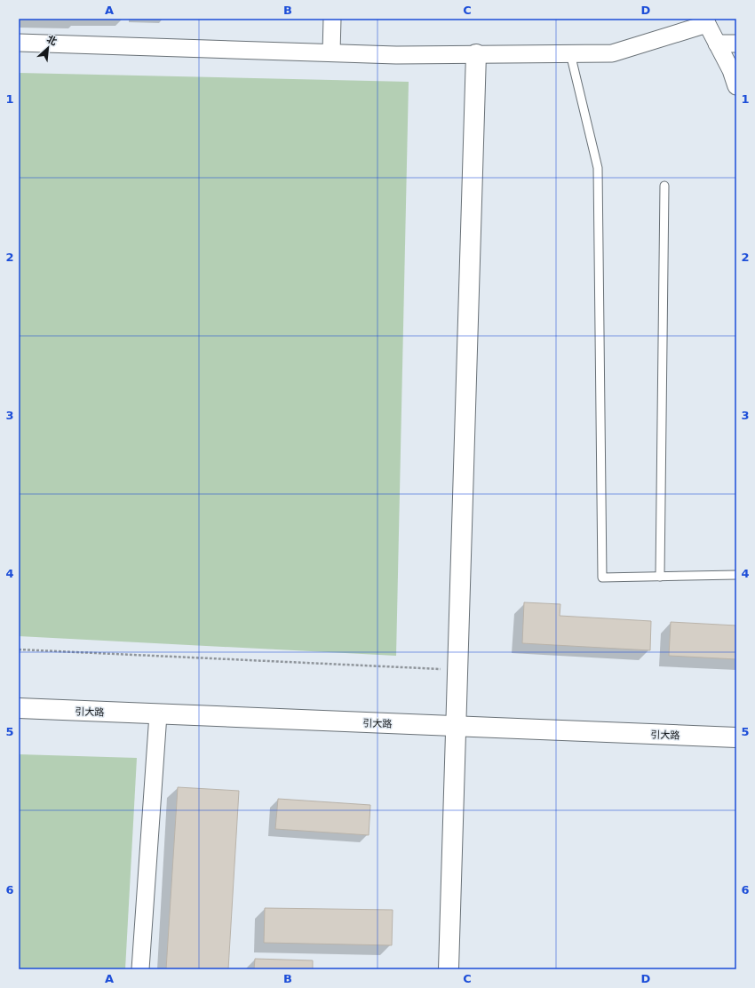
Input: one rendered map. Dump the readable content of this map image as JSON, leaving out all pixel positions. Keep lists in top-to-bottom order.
{
  "streets": {
    "street": ["引大路"]
  },
  "north": "top right",
  "grid": {
    "columns": [
      "A",
      "B",
      "C",
      "D"
    ],
    "rows": [
      "1",
      "2",
      "3",
      "4",
      "5",
      "6"
    ]
  }
}
